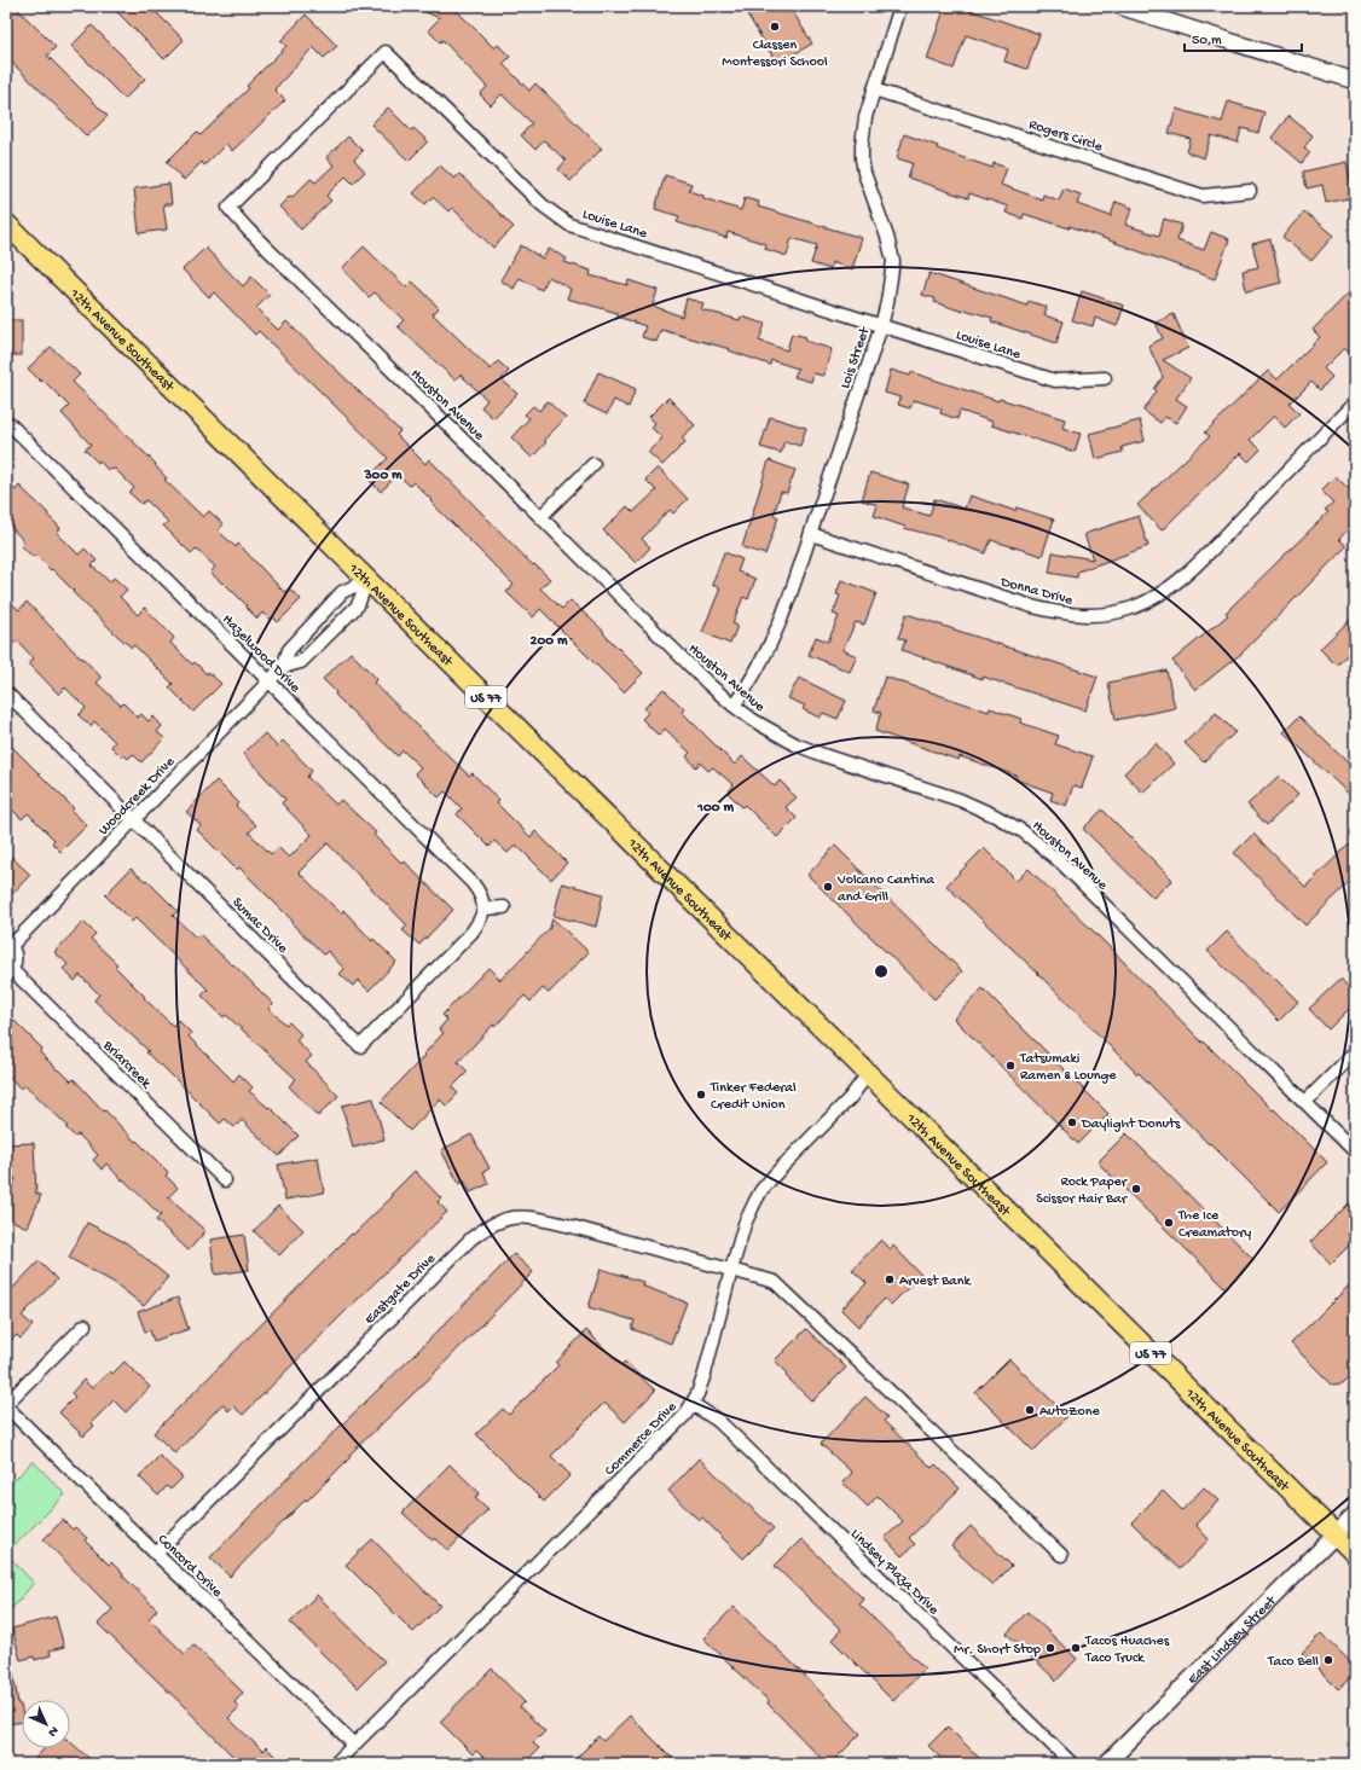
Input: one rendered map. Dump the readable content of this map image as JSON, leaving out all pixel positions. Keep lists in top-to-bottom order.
{
  "streets": {
    "main road": ["12th Avenue Southeast", "US 77", "East Lindsey Street"],
    "street": [
      "Rogers Circle",
      "Louise Lane",
      "Lois Street",
      "Houston Avenue",
      "Donna Drive",
      "Hazelwood Drive",
      "Woodcreek Drive",
      "Sumac Drive",
      "Briarcreek",
      "Eastgate Drive",
      "Commerce Drive",
      "Concord Drive",
      "Lindsey Plaza Drive"
    ]
  },
  "crossings": [
    ["Rogers Circle", "Lois Street"],
    ["Louise Lane", "Lois Street"],
    ["Louise Lane", "Houston Avenue"],
    ["12th Avenue Southeast", "Woodcreek Drive"],
    ["12th Avenue Southeast", "Commerce Drive"],
    ["12th Avenue Southeast", "East Lindsey Street"],
    ["Lois Street", "Houston Avenue"],
    ["Lois Street", "Donna Drive"],
    ["Hazelwood Drive", "Woodcreek Drive"],
    ["Hazelwood Drive", "Sumac Drive"],
    ["Woodcreek Drive", "Sumac Drive"],
    ["Eastgate Drive", "Commerce Drive"],
    ["Eastgate Drive", "Concord Drive"],
    ["Commerce Drive", "Concord Drive"],
    ["Commerce Drive", "Lindsey Plaza Drive"]
  ],
  "places": [
    "Classen Montessori School",
    "Volcano Cantina and Grill",
    "Tatsumaki Ramen & Lounge",
    "Tinker Federal Credit Union",
    "Daylight Donuts",
    "Rock Paper Scissor Hair Bar",
    "The Ice Creamatory",
    "Arvest Bank",
    "AutoZone",
    "Mr. Short Stop",
    "Tacos Huaches Taco Truck",
    "Taco Bell"
  ],
  "scale_bar": "50 m",
  "north": "bottom right",
  "rings": ["300 m", "200 m", "100 m"]
}
